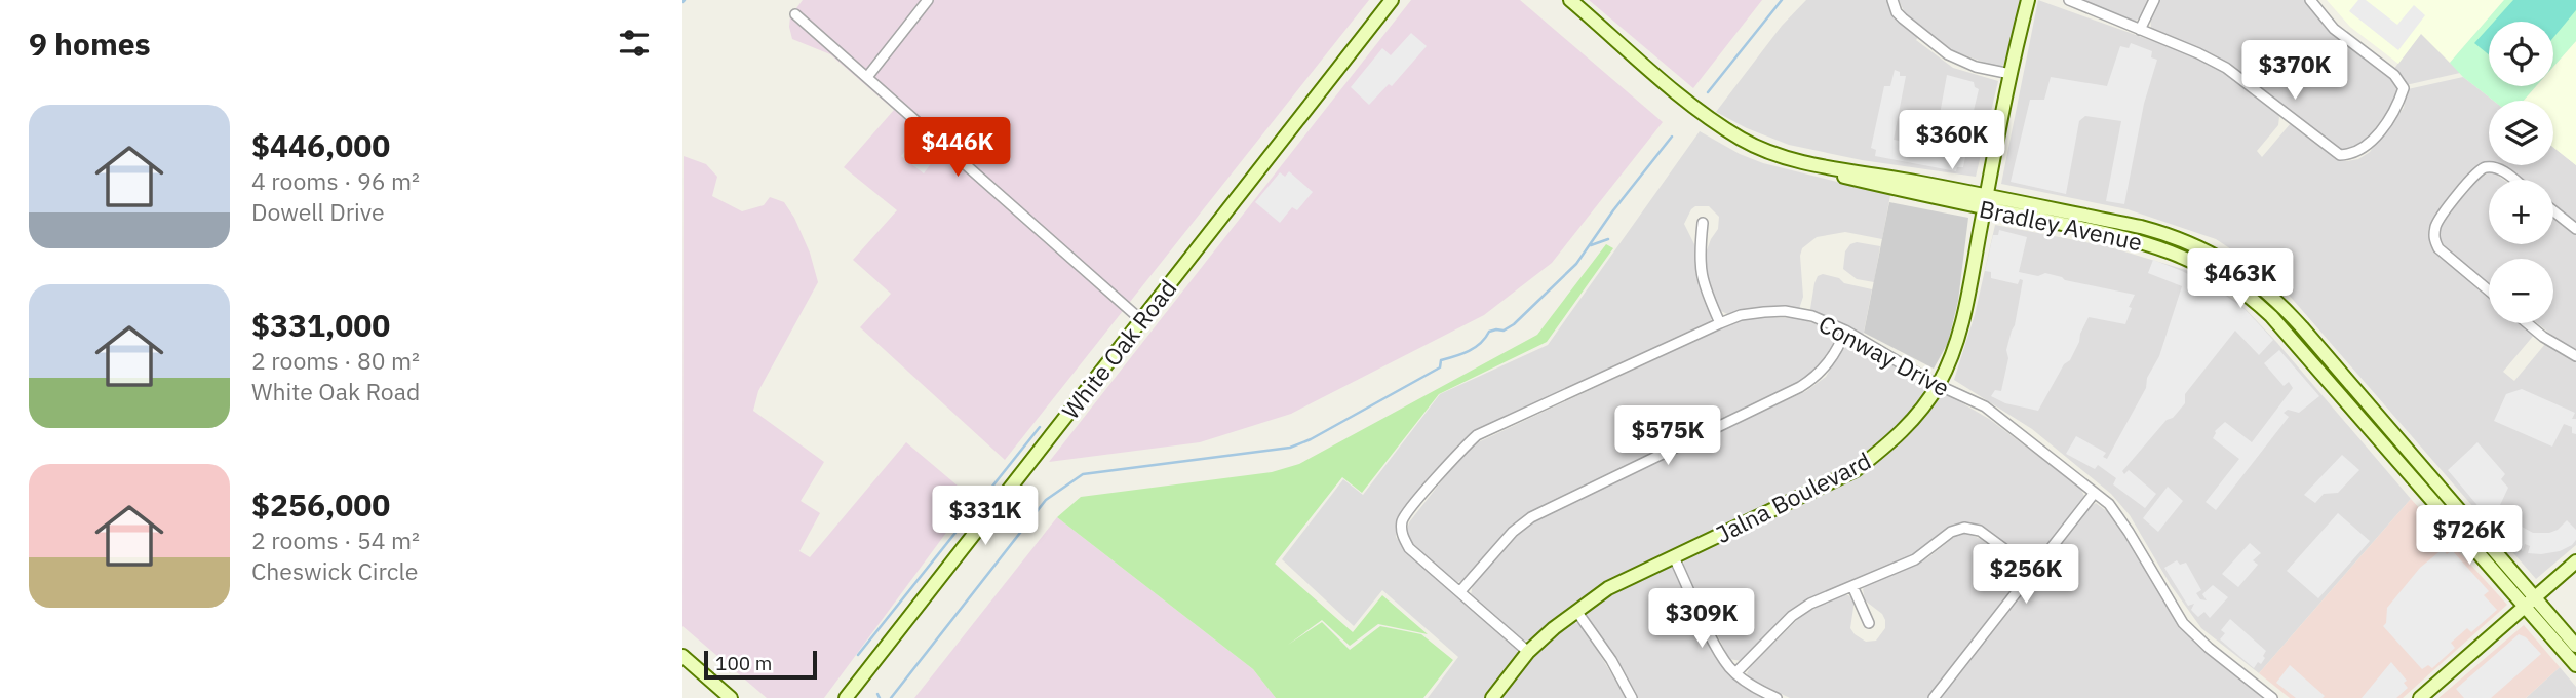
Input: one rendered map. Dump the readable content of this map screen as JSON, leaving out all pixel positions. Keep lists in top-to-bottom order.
{
  "streets": {
    "street": [
      "Bradley Avenue",
      "White Oak Road",
      "Conway Drive",
      "Jalna Boulevard"
    ]
  },
  "crossings": [
    ["Bradley Avenue", "Jalna Boulevard"],
    ["Conway Drive", "Jalna Boulevard"]
  ],
  "scale_bar": "100 m",
  "page": {
    "heading": "9 homes",
    "map_buttons": ["+", "−"],
    "price": [
      "$370K",
      "$360K",
      "$446K",
      "$463K",
      "$575K",
      "$331K",
      "$726K",
      "$256K",
      "$309K"
    ],
    "list": [
      {
        "name": "$446,000",
        "note": "4 rooms · 96 m² · Dowell Drive"
      },
      {
        "name": "$331,000",
        "note": "2 rooms · 80 m² · White Oak Road"
      },
      {
        "name": "$256,000",
        "note": "2 rooms · 54 m² · Cheswick Circle"
      }
    ],
    "scale": "100 m"
  }
}
